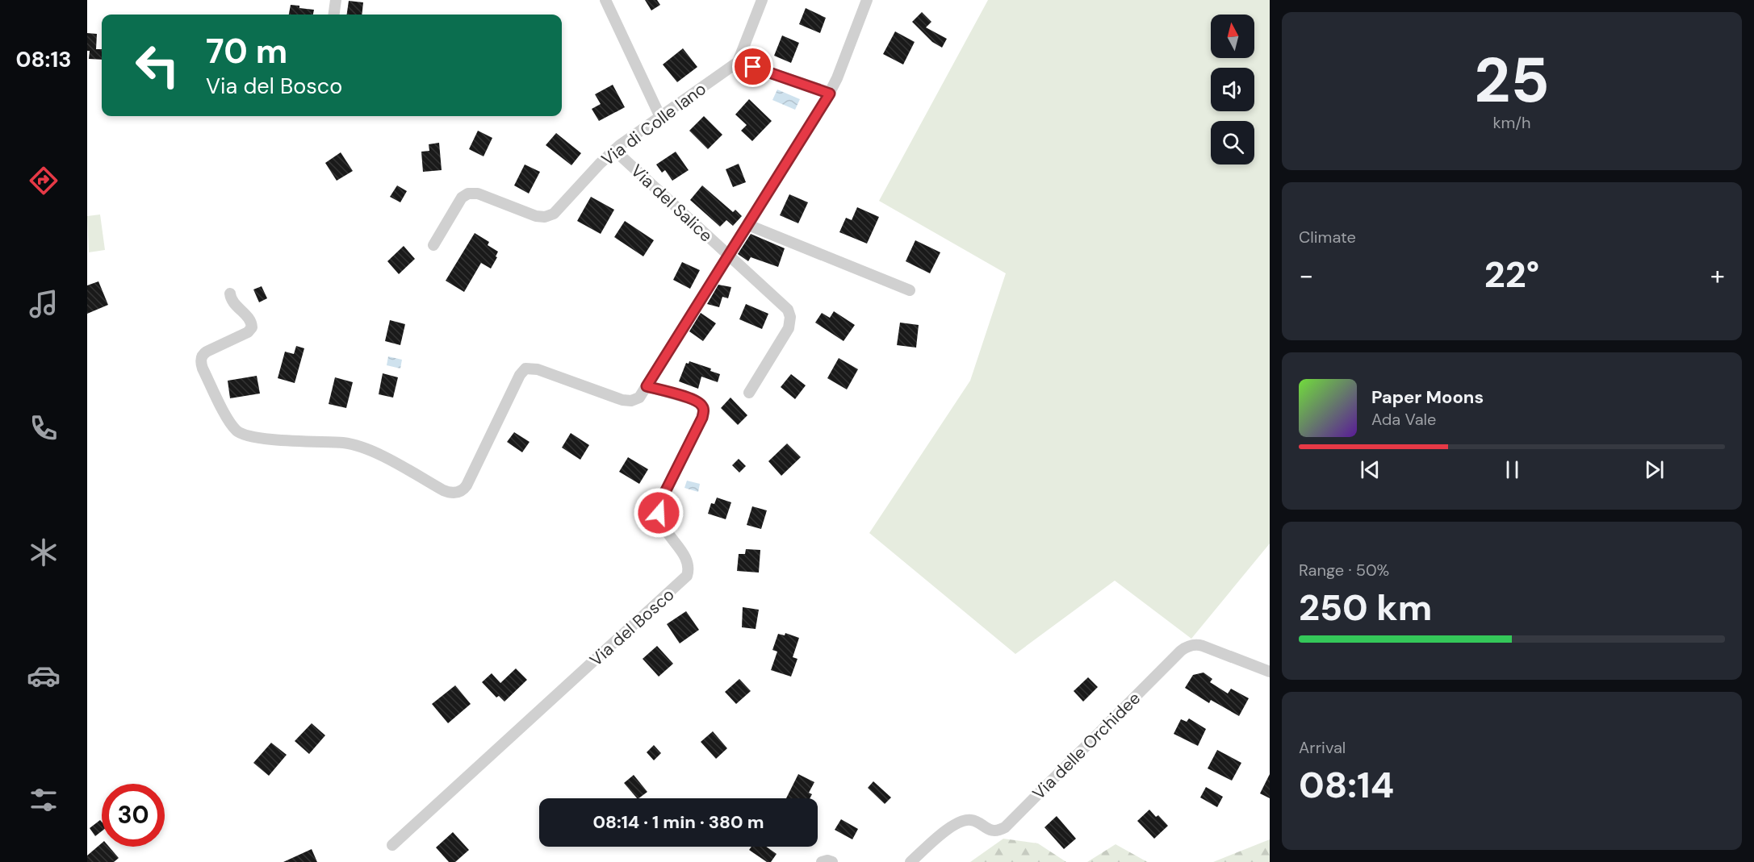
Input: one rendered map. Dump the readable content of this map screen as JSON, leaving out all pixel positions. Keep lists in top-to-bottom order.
{
  "streets": {
    "street": [
      "Via di Colle Iano",
      "Via del Salice",
      "Via del Bosco",
      "Via delle Orchidee"
    ]
  },
  "crossings": [
    ["Via di Colle Iano", "Via del Salice"]
  ],
  "north": "top",
  "page": {
    "tabs": "08:13",
    "tile": [
      ["25", "km/h"],
      "Climate",
      ["Range · 50%", "250 km"],
      ["Arrival", "08:14"]
    ],
    "turn": ["70 m", "Via del Bosco"],
    "heat": ["−", "22°", "+"],
    "song": ["Paper Moons", "Ada Vale"],
    "limit": "30",
    "trip": "08:14 · 1 min · 380 m"
  }
}
